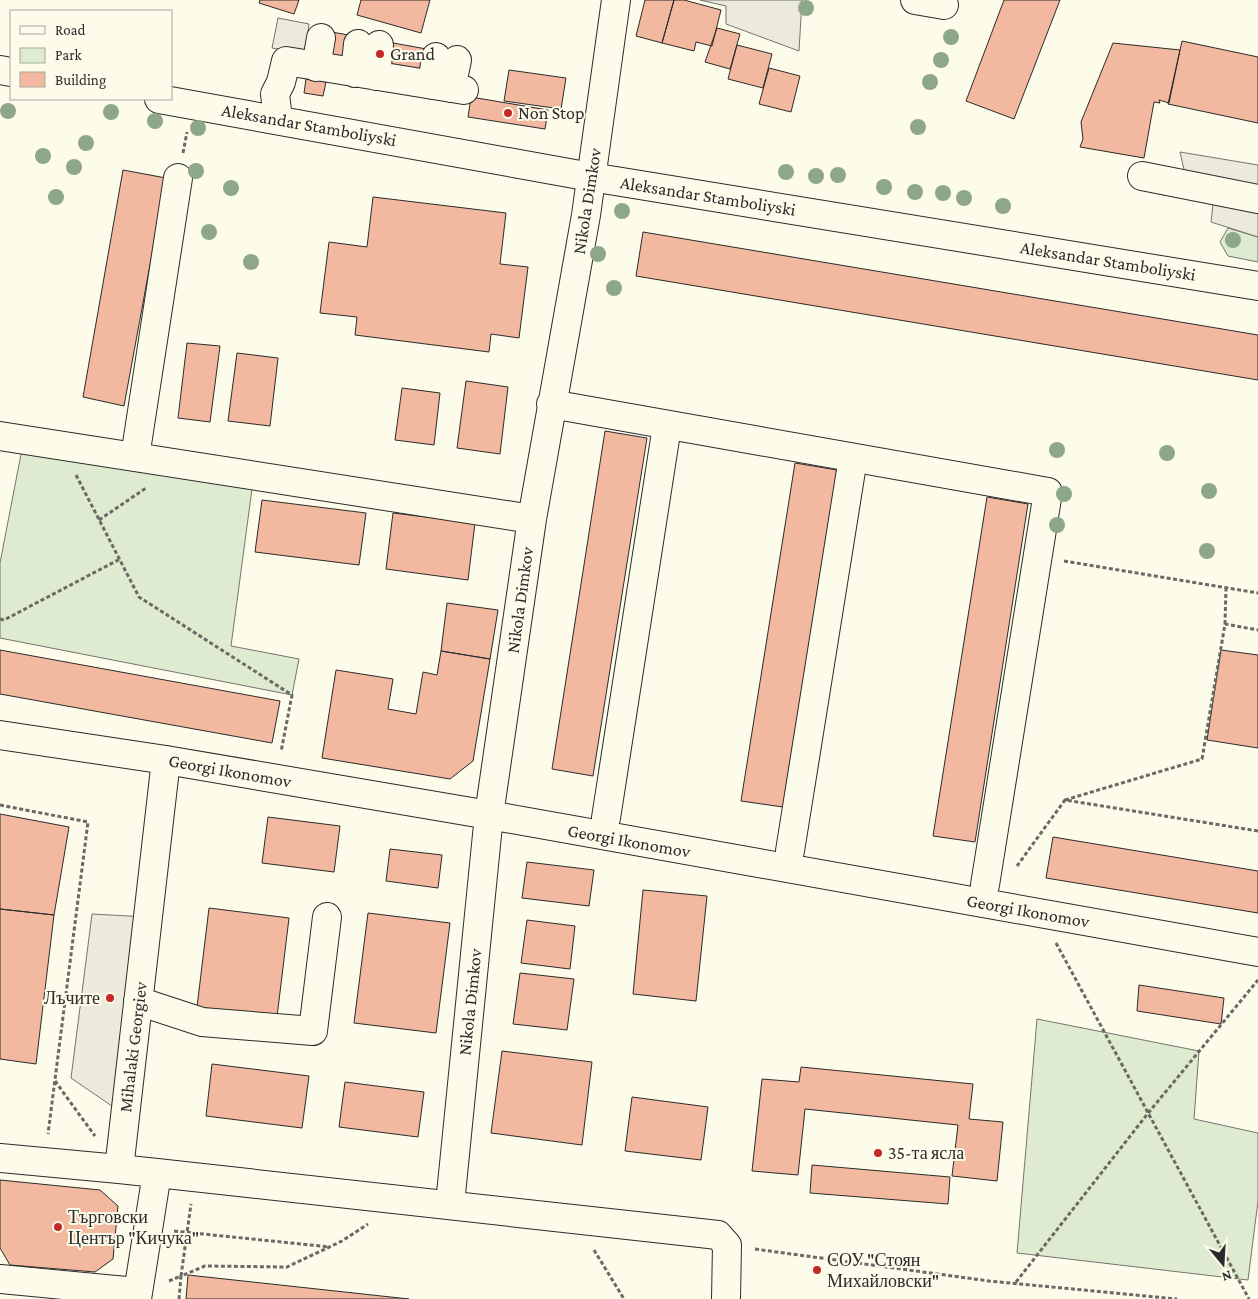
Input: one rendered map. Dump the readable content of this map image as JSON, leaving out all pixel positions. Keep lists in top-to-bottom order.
{
  "streets": {
    "street": [
      "Aleksandar Stamboliyski",
      "Nikola Dimkov",
      "Georgi Ikonomov",
      "Mihalaki Georgiev"
    ]
  },
  "crossings": [
    ["Aleksandar Stamboliyski", "Nikola Dimkov"],
    ["Nikola Dimkov", "Georgi Ikonomov"],
    ["Georgi Ikonomov", "Mihalaki Georgiev"]
  ],
  "places": [
    "Grand",
    "Non Stop",
    "Лъчите",
    "35-та ясла",
    "Търговски Център \"Кичука\"",
    "СОУ \"Стоян Михайловски\""
  ],
  "legend": ["Road", "Park", "Building"],
  "north": "bottom"
}
